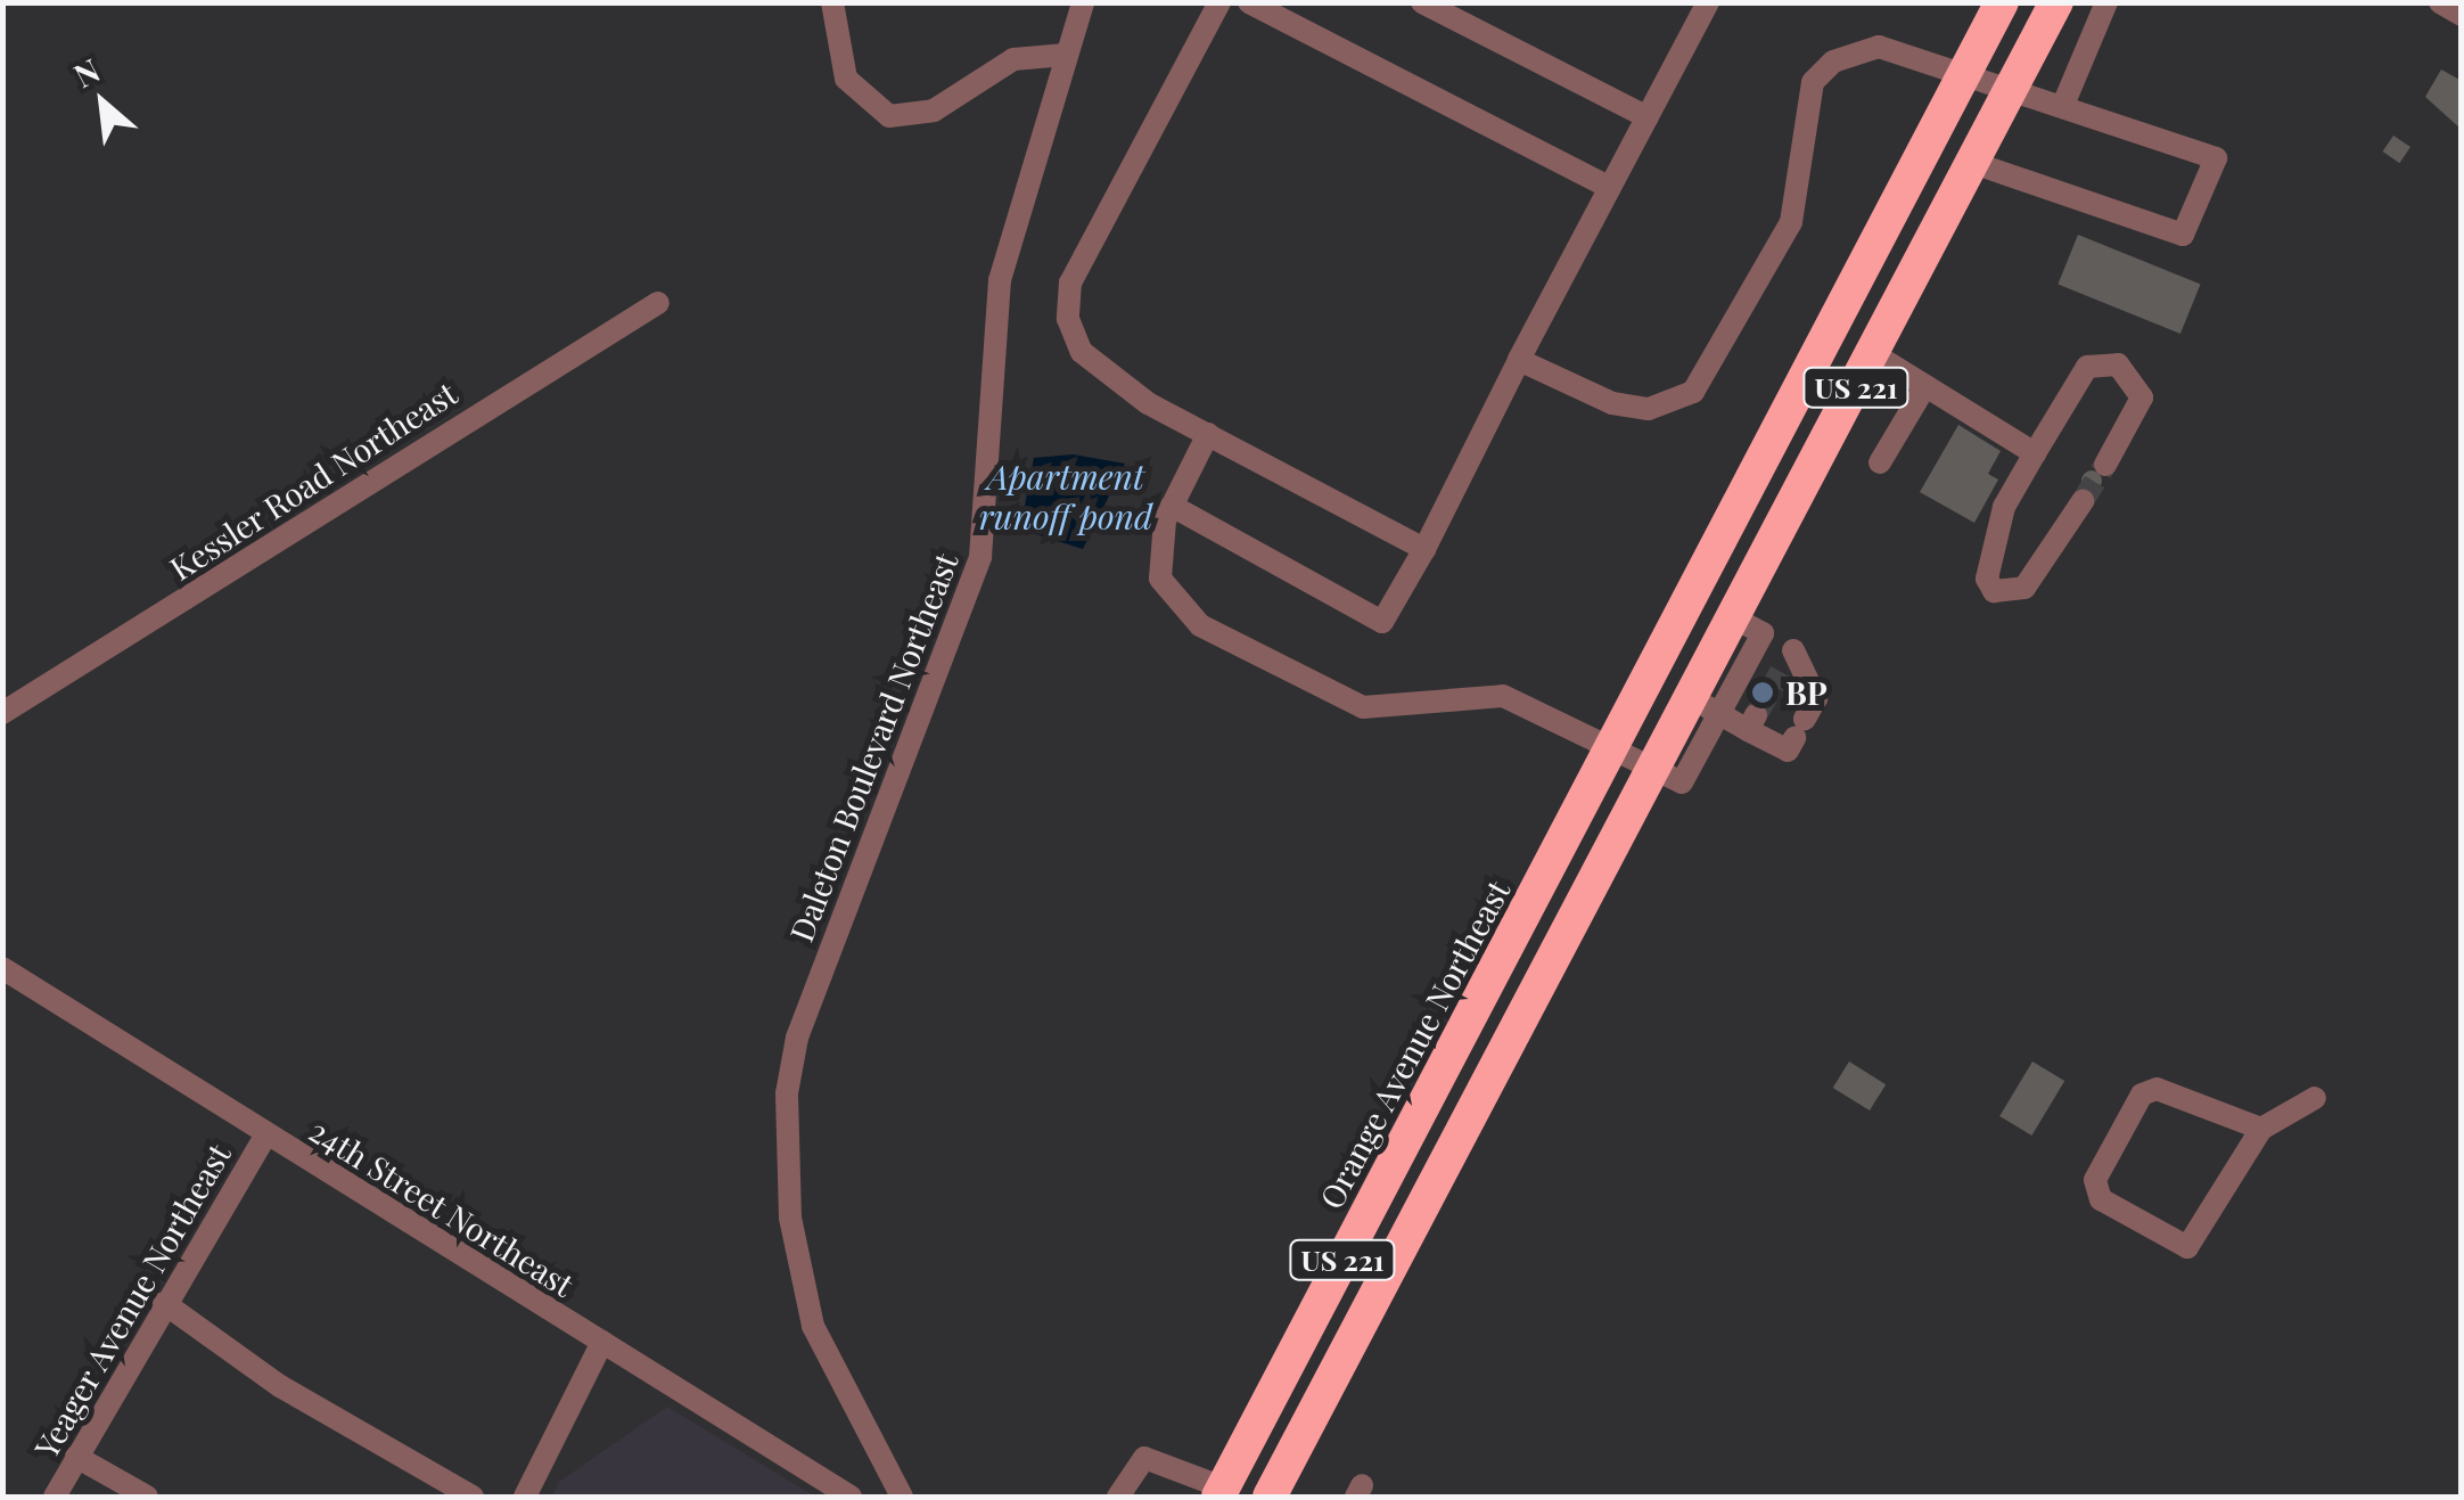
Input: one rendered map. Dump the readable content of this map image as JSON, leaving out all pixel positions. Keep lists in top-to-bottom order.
{
  "streets": {
    "highway": ["US 221", "Orange Avenue Northeast"],
    "street": [
      "Kessler Road Northeast",
      "Daleton Boulevard Northeast",
      "24th Street Northeast",
      "Yeager Avenue Northeast"
    ]
  },
  "crossings": [
    ["24th Street Northeast", "Yeager Avenue Northeast"]
  ],
  "water": ["Apartment runoff pond"],
  "places": ["BP"],
  "north": "top left"
}
